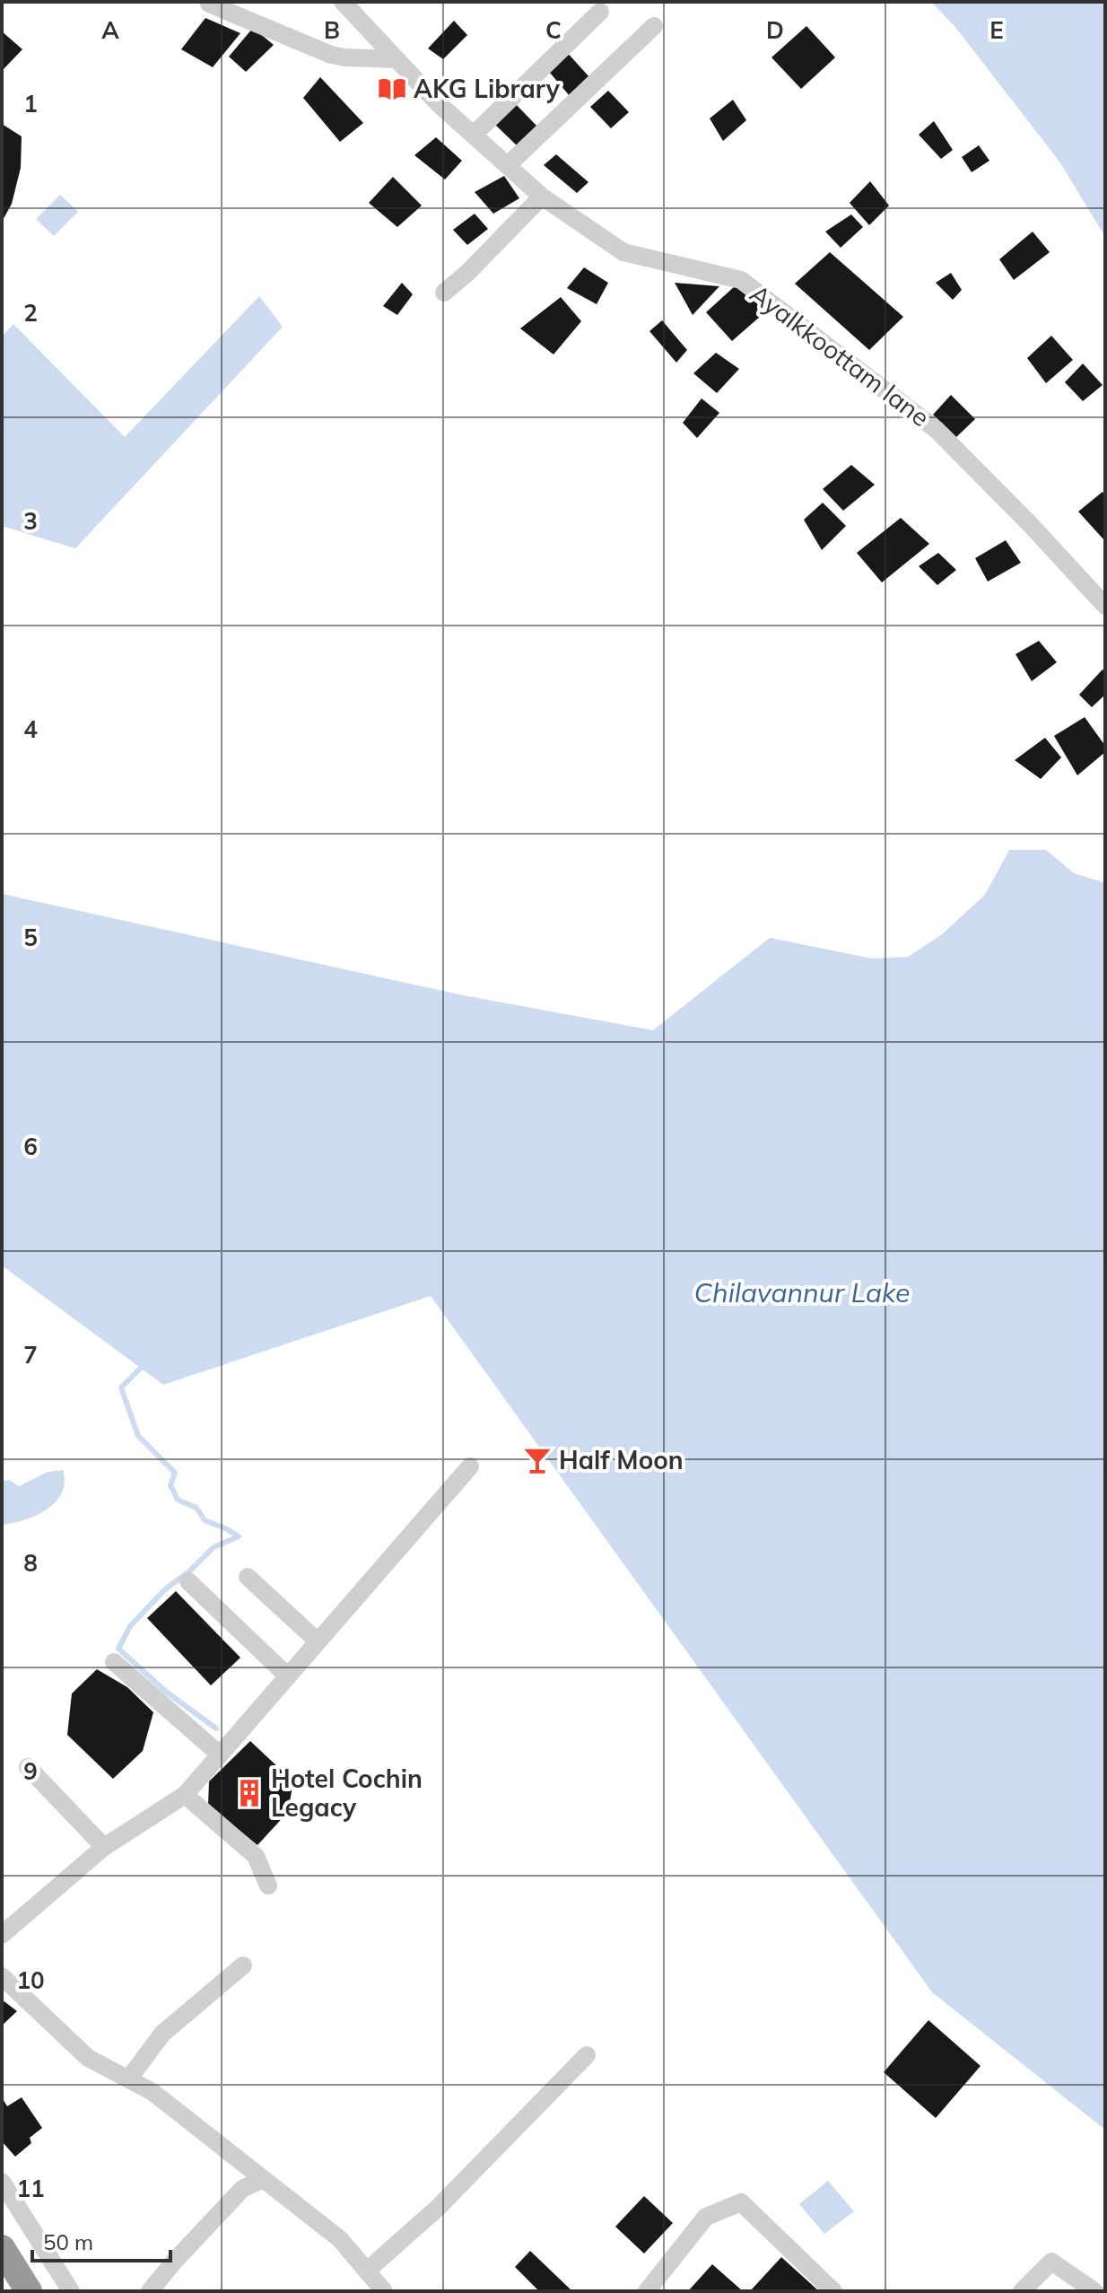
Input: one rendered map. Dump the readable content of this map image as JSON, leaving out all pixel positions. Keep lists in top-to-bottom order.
{
  "streets": {
    "street": ["Ayalkkoottam lane"]
  },
  "water": ["Chilavannur Lake"],
  "places": {
    "library": ["AKG Library"],
    "bar": ["Half Moon"],
    "building": ["Hotel Cochin Legacy"]
  },
  "scale_bar": "50 m",
  "grid": {
    "columns": [
      "A",
      "B",
      "C",
      "D",
      "E"
    ],
    "rows": [
      "1",
      "2",
      "3",
      "4",
      "5",
      "6",
      "7",
      "8",
      "9",
      "10",
      "11"
    ]
  }
}
